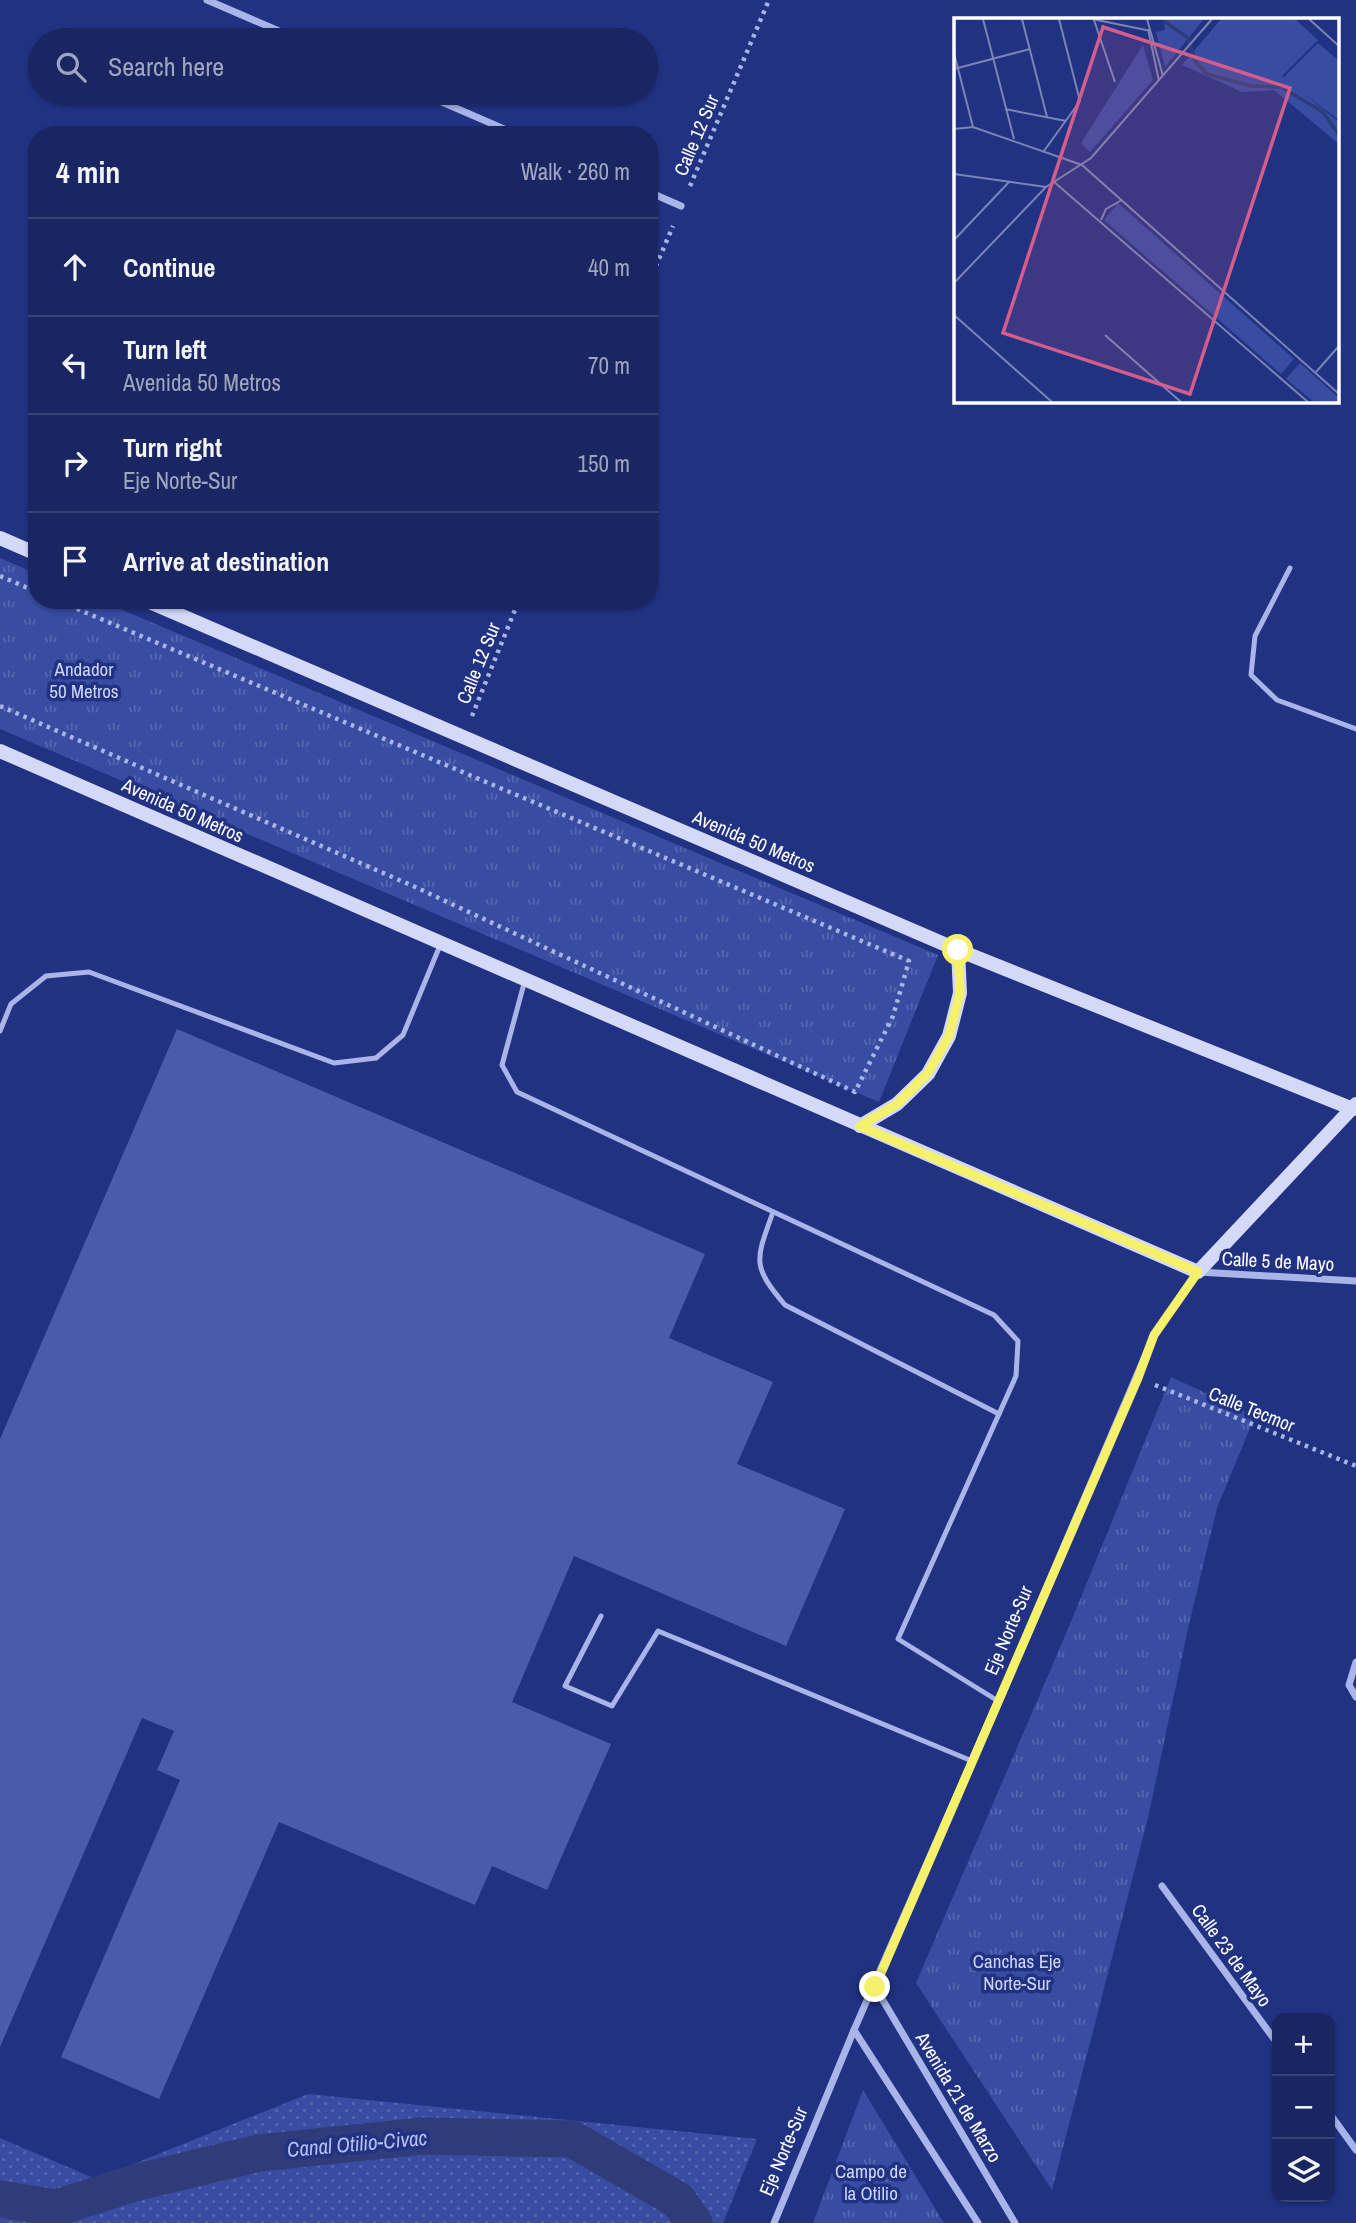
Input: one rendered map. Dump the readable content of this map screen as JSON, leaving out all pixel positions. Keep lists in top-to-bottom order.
{
  "streets": {
    "street": [
      "Avenida 50 Metros",
      "Calle 5 de Mayo",
      "Eje Norte-Sur",
      "Calle 23 de Mayo",
      "Avenida 21 de Marzo"
    ],
    "path": ["Calle 12 Sur", "Calle Tecmor"]
  },
  "crossings": [
    ["Calle 12 Sur", "Avenida 50 Metros"],
    ["Avenida 50 Metros", "Calle 5 de Mayo"],
    ["Avenida 50 Metros", "Eje Norte-Sur"],
    ["Calle 5 de Mayo", "Eje Norte-Sur"],
    ["Calle Tecmor", "Eje Norte-Sur"],
    ["Eje Norte-Sur", "Avenida 21 de Marzo"]
  ],
  "water": ["Canal Otilio-Civac"],
  "parks": ["Andador 50 Metros", "Canchas Eje Norte-Sur", "Campo de la Otilio"],
  "page": {
    "search": "Search here",
    "heading": ["4 min", "Walk · 260 m"],
    "list": [
      ["Continue", "40 m"],
      ["Turn left", "Avenida 50 Metros", "70 m"],
      ["Turn right", "Eje Norte-Sur", "150 m"],
      "Arrive at destination"
    ],
    "map_buttons": ["+", "−"]
  }
}
